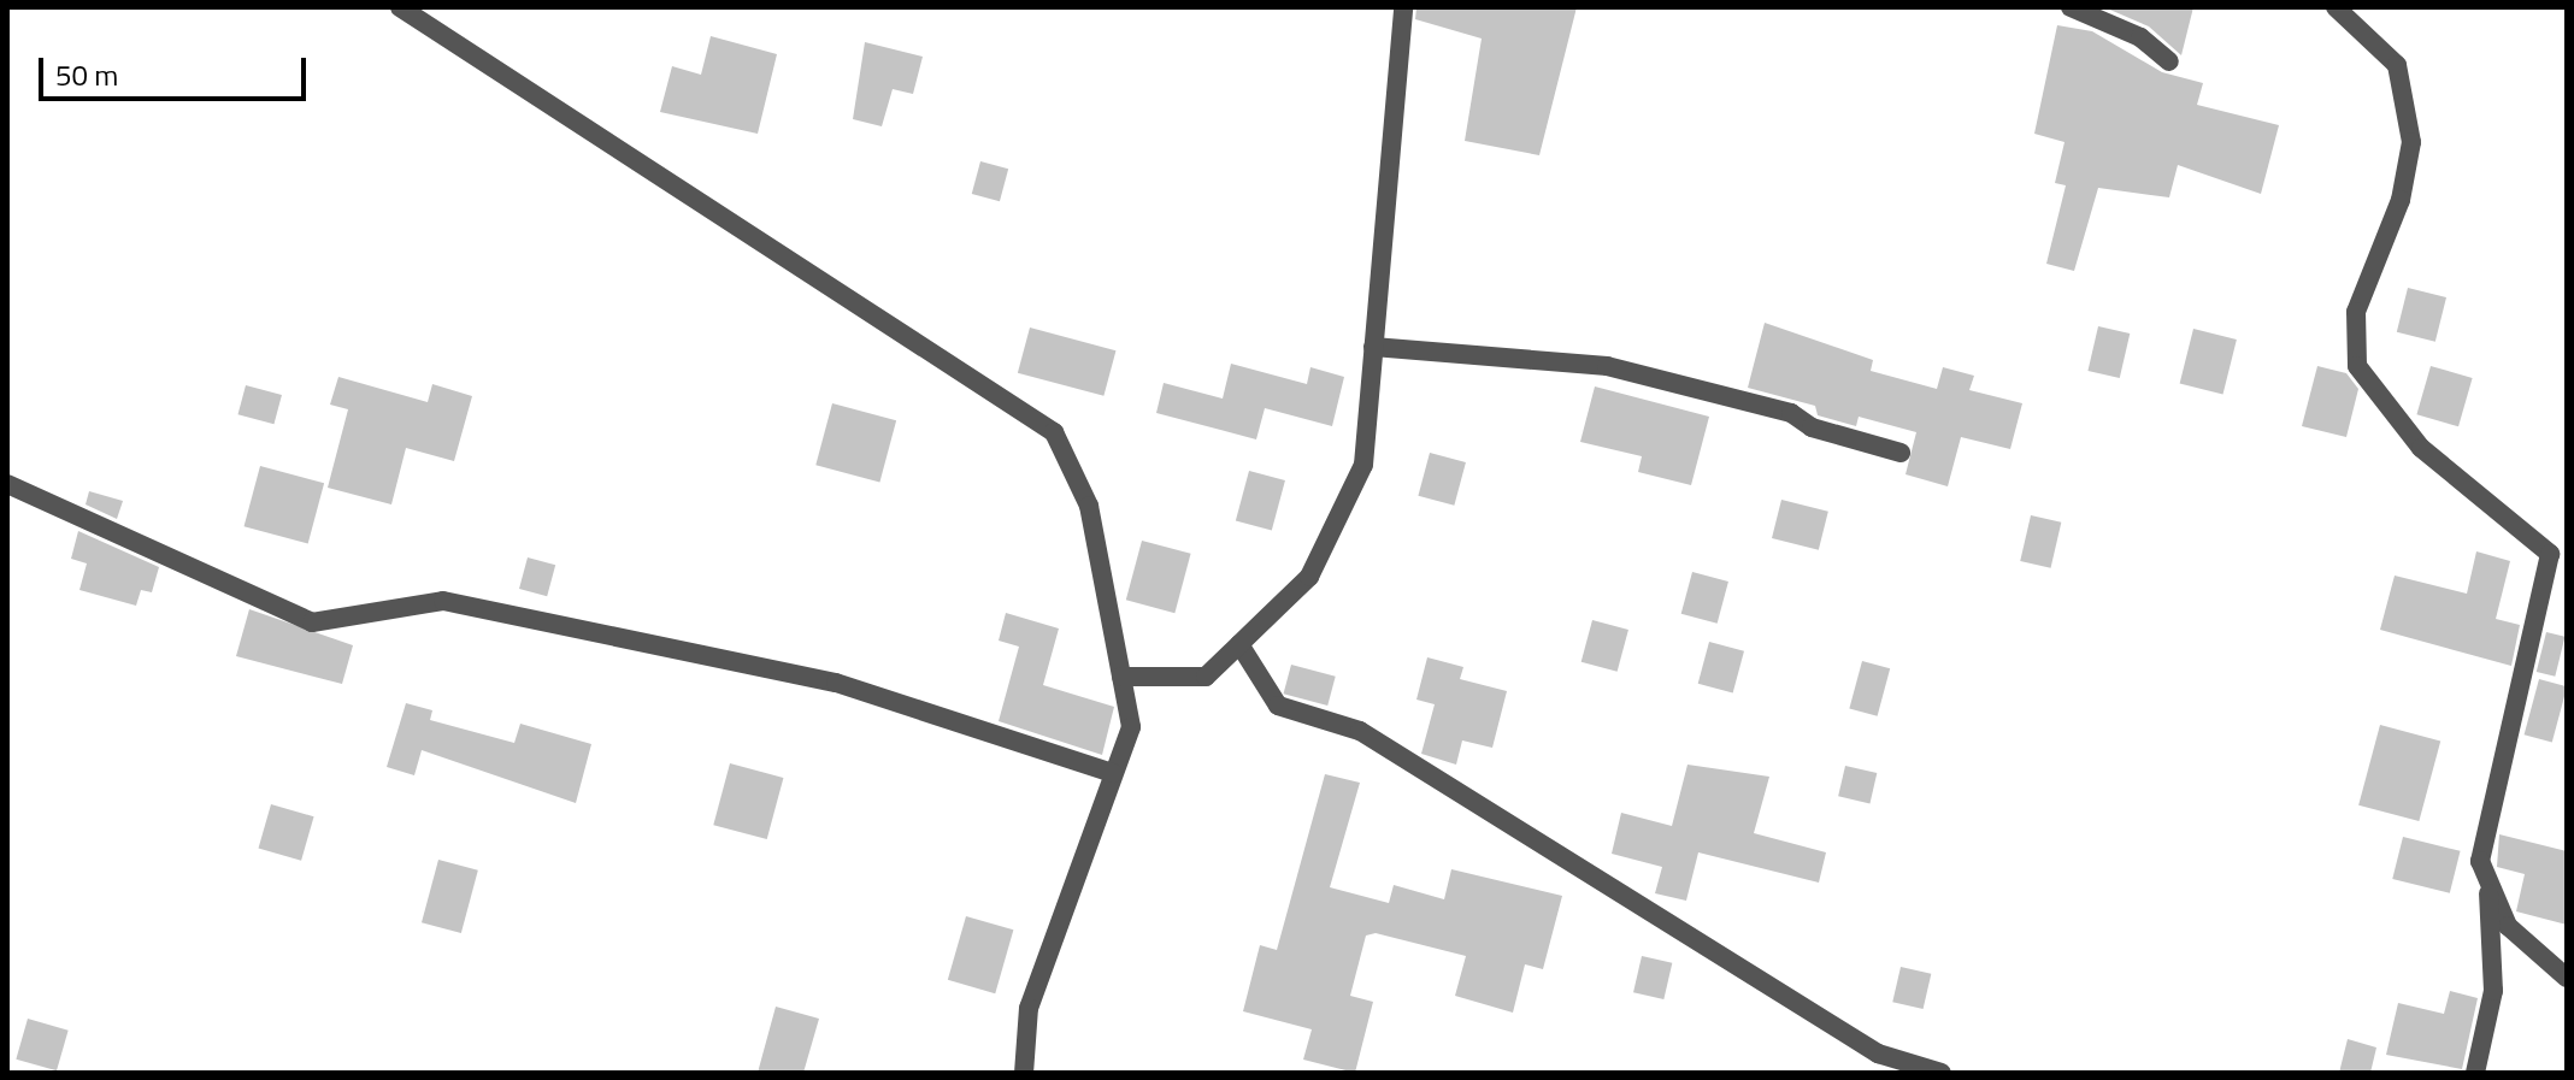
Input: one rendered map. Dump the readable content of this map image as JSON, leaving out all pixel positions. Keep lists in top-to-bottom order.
{
  "scale_bar": "50 m"
}
